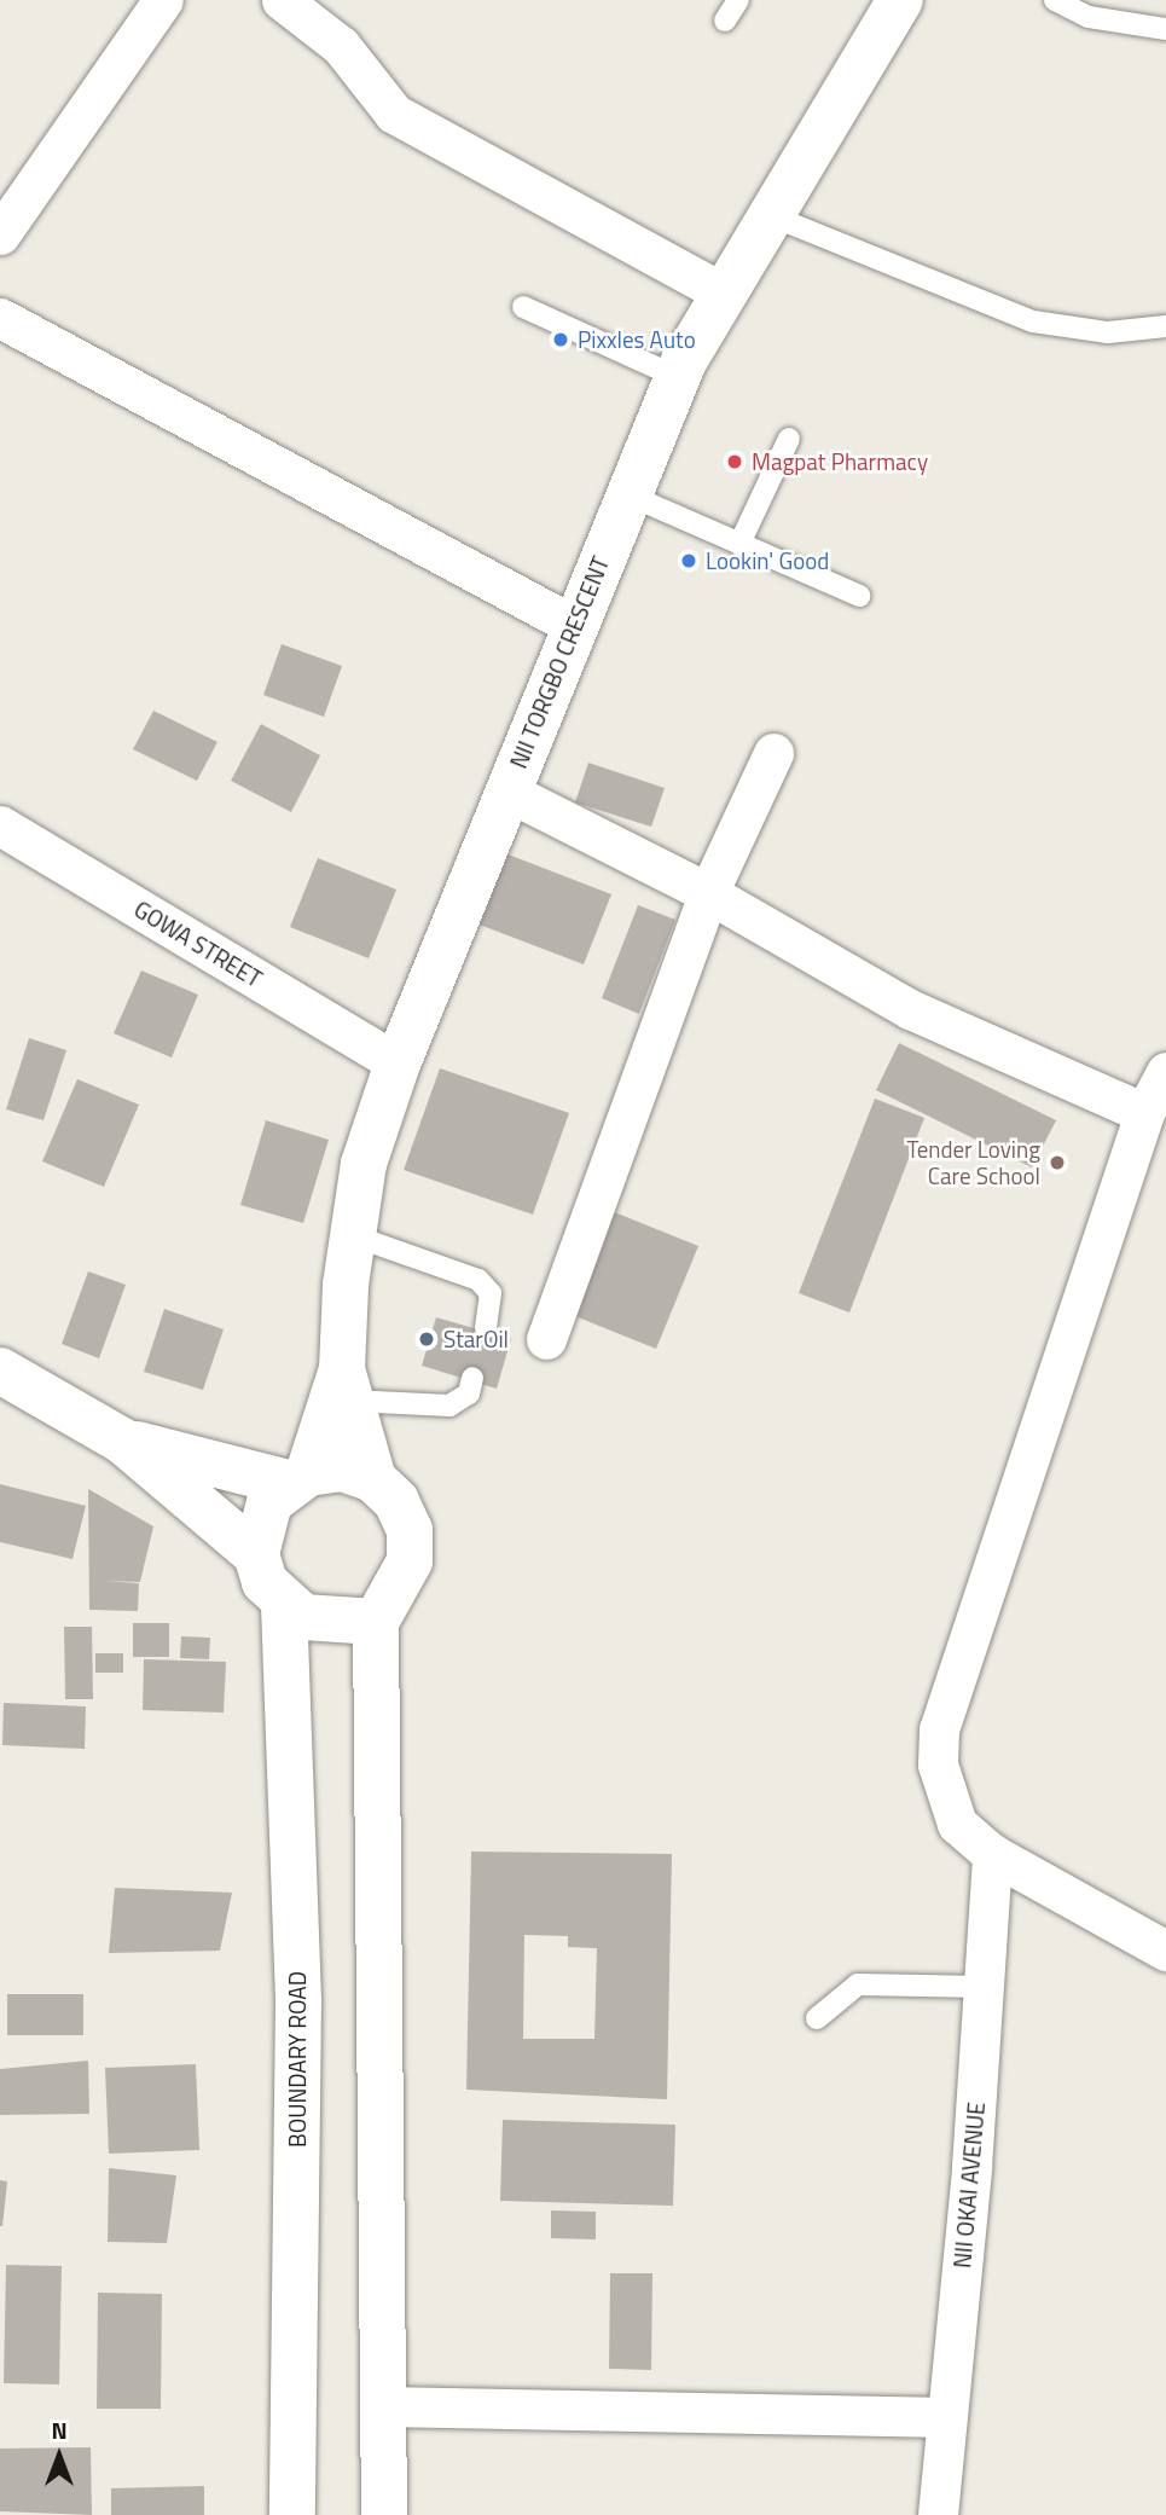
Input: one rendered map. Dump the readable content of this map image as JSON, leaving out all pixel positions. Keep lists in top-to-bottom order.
{
  "streets": {
    "main road": ["NII TORGBO CRESCENT", "BOUNDARY ROAD"],
    "street": ["GOWA STREET", "NII OKAI AVENUE"]
  },
  "crossings": [
    ["NII TORGBO CRESCENT", "GOWA STREET"]
  ],
  "places": [
    "Pixxles Auto",
    "Magpat Pharmacy",
    "Lookin' Good",
    "Tender Loving Care School",
    "StarOil"
  ],
  "north": "top"
}
